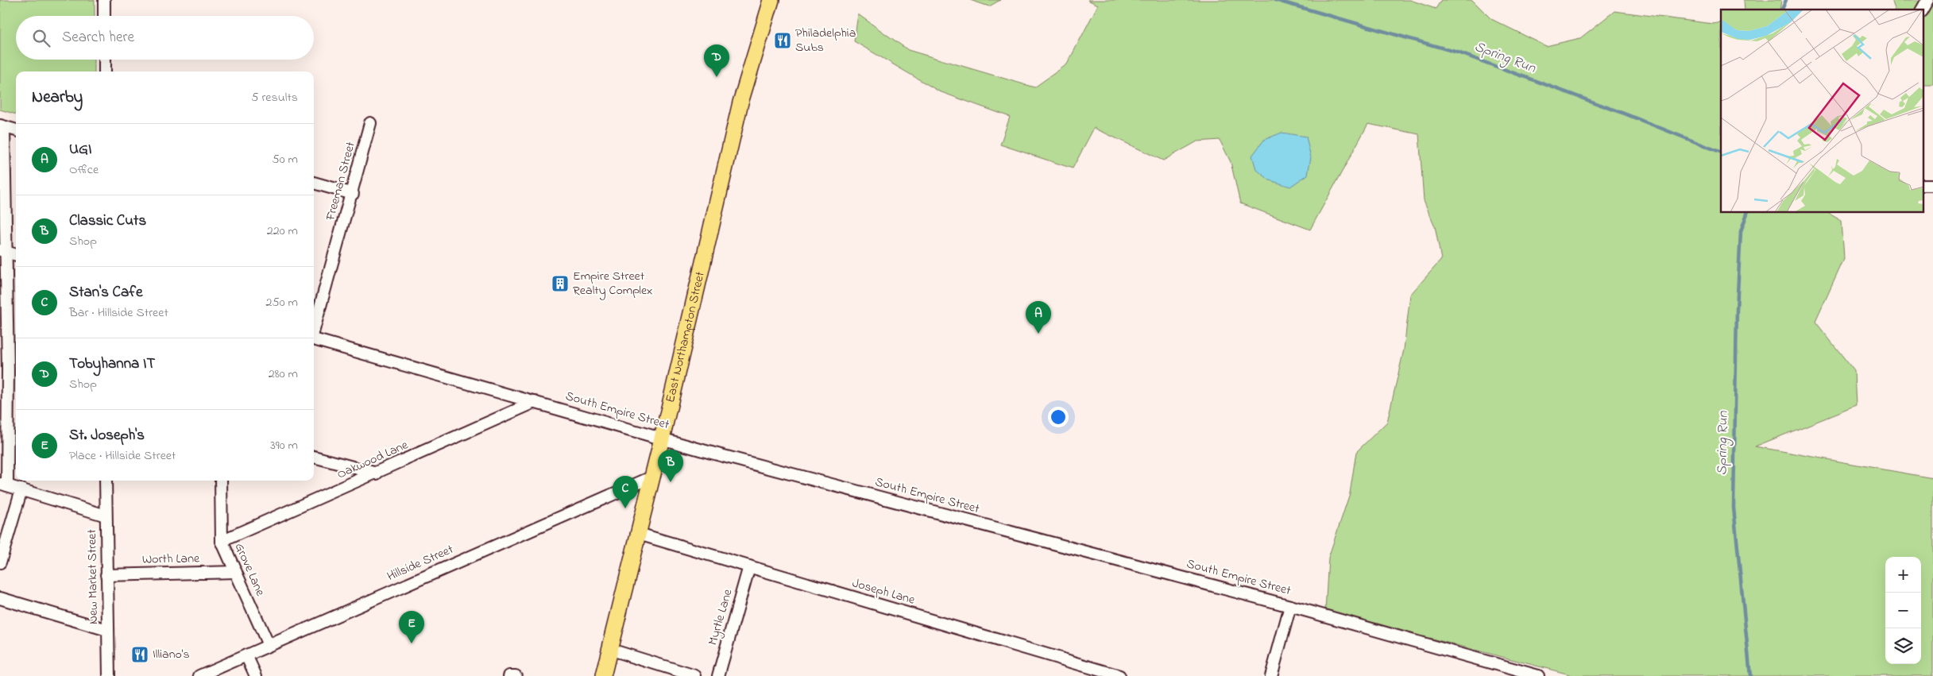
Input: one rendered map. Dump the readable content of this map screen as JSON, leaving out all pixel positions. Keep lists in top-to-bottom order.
{
  "streets": {
    "main road": ["East Northampton Street"],
    "street": [
      "Freeman Street",
      "South Empire Street",
      "Oakwood Lane",
      "Worth Lane",
      "Hillside Street",
      "Grove Lane",
      "New Market Street",
      "Joseph Lane",
      "Myrtle Lane"
    ]
  },
  "crossings": [
    ["East Northampton Street", "South Empire Street"],
    ["East Northampton Street", "Hillside Street"],
    ["East Northampton Street", "Joseph Lane"],
    ["South Empire Street", "Oakwood Lane"],
    ["Oakwood Lane", "Grove Lane"],
    ["Worth Lane", "Grove Lane"],
    ["Worth Lane", "New Market Street"],
    ["Hillside Street", "Grove Lane"],
    ["Joseph Lane", "Myrtle Lane"]
  ],
  "water": ["Spring Run"],
  "places": {
    "restaurant": ["Philadelphia Subs", "Illiano's"],
    "building": ["Empire Street Realty Complex"]
  },
  "page": {
    "search": "Search here",
    "pins": [
      "D",
      "A",
      "B",
      "C",
      "E"
    ],
    "heading": ["Nearby", "5 results"],
    "list": [
      {
        "mark": "A",
        "name": "UGI",
        "note": "Office",
        "value": "50 m"
      },
      {
        "mark": "B",
        "name": "Classic Cuts",
        "note": "Shop",
        "value": "220 m"
      },
      {
        "mark": "C",
        "name": "Stan's Cafe",
        "note": "Bar · Hillside Street",
        "value": "250 m"
      },
      {
        "mark": "D",
        "name": "Tobyhanna IT",
        "note": "Shop",
        "value": "280 m"
      },
      {
        "mark": "E",
        "name": "St. Joseph's",
        "note": "Place · Hillside Street",
        "value": "390 m"
      }
    ],
    "map_buttons": ["+", "−"]
  }
}
